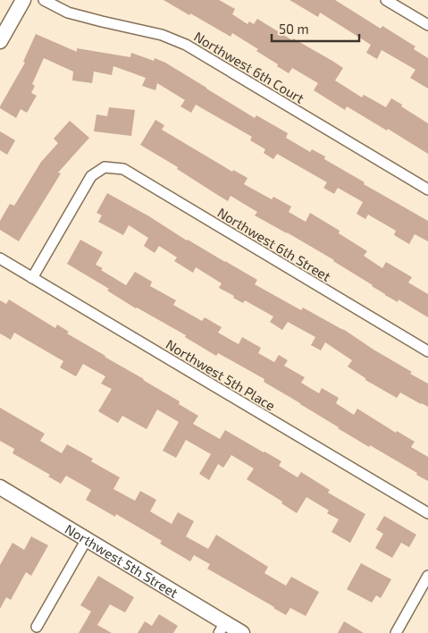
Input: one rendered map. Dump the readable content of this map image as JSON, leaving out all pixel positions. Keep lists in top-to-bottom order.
{
  "streets": {
    "street": [
      "Northwest 6th Court",
      "Northwest 6th Street",
      "Northwest 5th Place",
      "Northwest 5th Street"
    ]
  },
  "crossings": [
    ["Northwest 6th Street", "Northwest 5th Place"]
  ],
  "scale_bar": "50 m"
}
